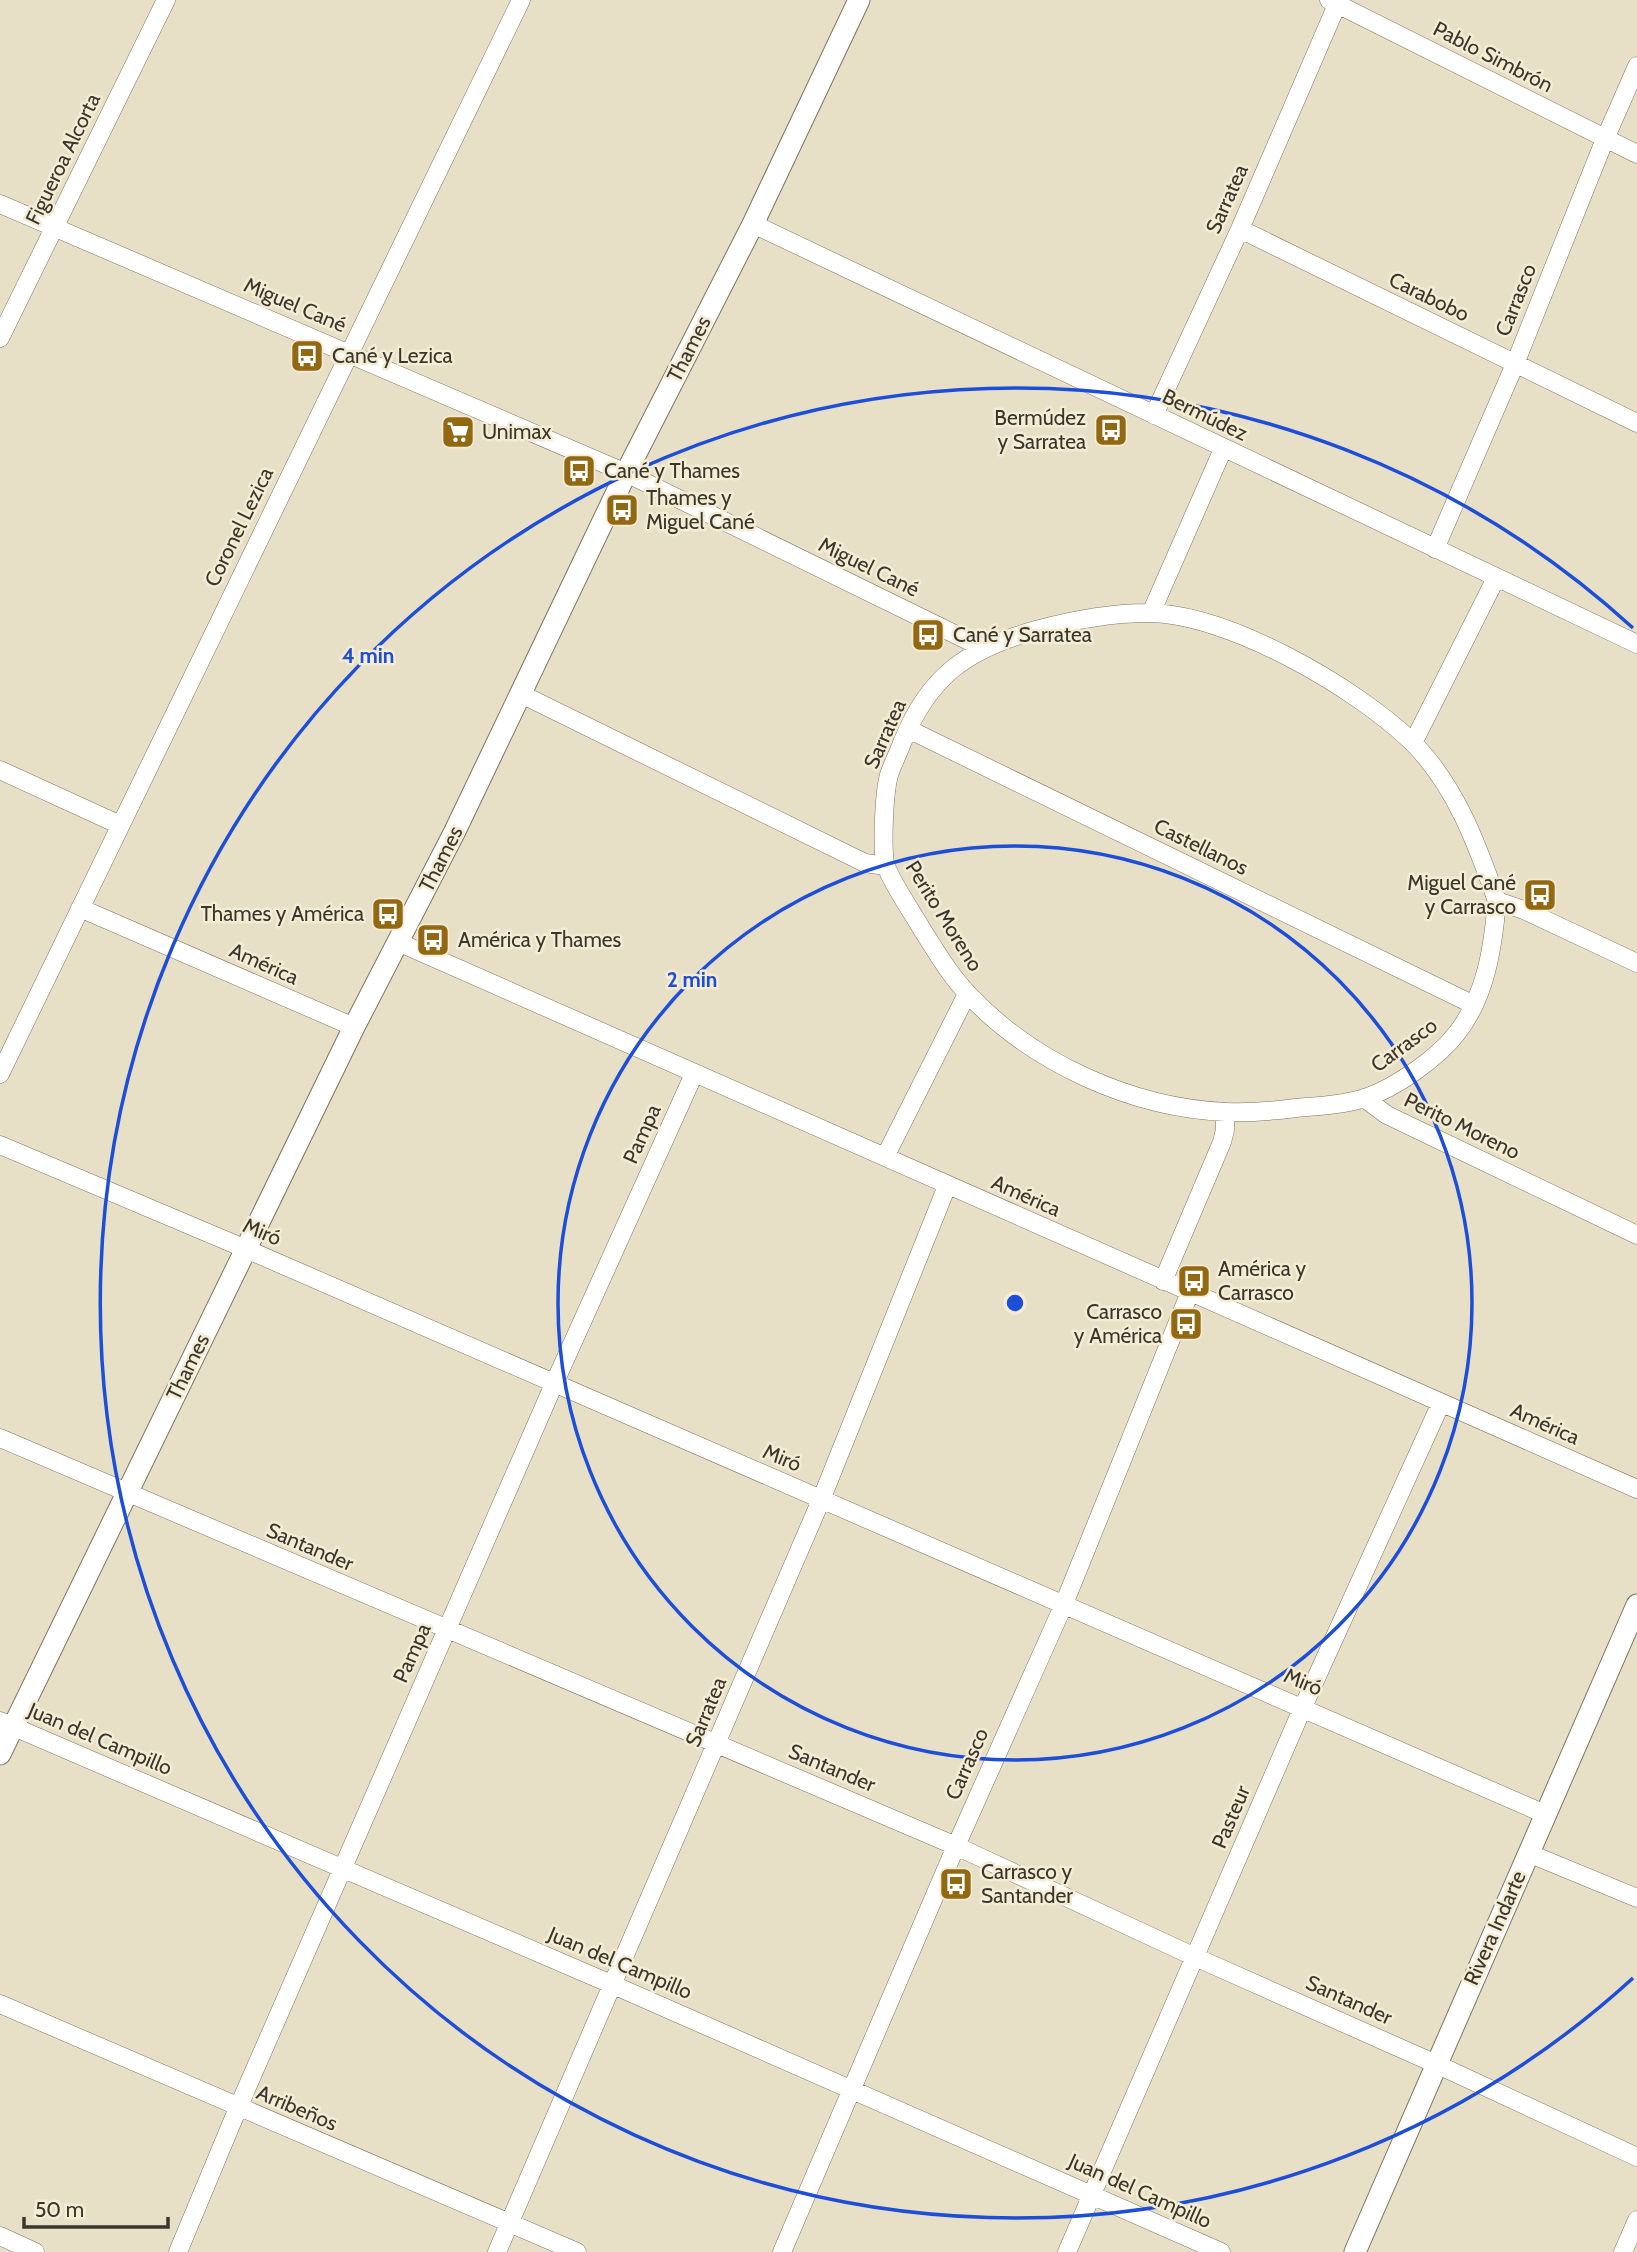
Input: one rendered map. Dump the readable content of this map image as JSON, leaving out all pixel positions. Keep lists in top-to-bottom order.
{
  "streets": {
    "street": [
      "Pablo Simbrón",
      "Figueroa Alcorta",
      "Sarratea",
      "Carabobo",
      "Carrasco",
      "Miguel Cané",
      "Thames",
      "Bermúdez",
      "Coronel Lezica",
      "Castellanos",
      "Perito Moreno",
      "América",
      "Pampa",
      "Miró",
      "Santander",
      "Juan del Campillo",
      "Pasteur",
      "Rivera Indarte",
      "Arribeños"
    ]
  },
  "crossings": [
    ["Pablo Simbrón", "Sarratea"],
    ["Pablo Simbrón", "Carrasco"],
    ["Figueroa Alcorta", "Miguel Cané"],
    ["Sarratea", "Carabobo"],
    ["Sarratea", "Miguel Cané"],
    ["Sarratea", "Bermúdez"],
    ["Sarratea", "Castellanos"],
    ["Sarratea", "Perito Moreno"],
    ["Sarratea", "América"],
    ["Sarratea", "Miró"],
    ["Sarratea", "Santander"],
    ["Sarratea", "Juan del Campillo"],
    ["Sarratea", "Arribeños"],
    ["Carabobo", "Carrasco"],
    ["Carrasco", "Bermúdez"],
    ["Carrasco", "Castellanos"],
    ["Carrasco", "Perito Moreno"],
    ["Carrasco", "América"],
    ["Carrasco", "Miró"],
    ["Carrasco", "Santander"],
    ["Carrasco", "Juan del Campillo"],
    ["Miguel Cané", "Thames"],
    ["Miguel Cané", "Coronel Lezica"],
    ["Thames", "Bermúdez"],
    ["Thames", "Perito Moreno"],
    ["Thames", "América"],
    ["Thames", "Miró"],
    ["Thames", "Santander"],
    ["Thames", "Juan del Campillo"],
    ["Coronel Lezica", "América"],
    ["América", "Pampa"],
    ["América", "Pasteur"],
    ["Pampa", "Miró"],
    ["Pampa", "Santander"],
    ["Pampa", "Juan del Campillo"],
    ["Pampa", "Arribeños"],
    ["Miró", "Pasteur"],
    ["Miró", "Rivera Indarte"],
    ["Santander", "Pasteur"],
    ["Santander", "Rivera Indarte"],
    ["Juan del Campillo", "Pasteur"]
  ],
  "places": {
    "bus stop": [
      "Cané y Lezica",
      "Bermúdez y Sarratea",
      "Cané y Thames",
      "Thames y Miguel Cané",
      "Cané y Sarratea",
      "Miguel Cané y Carrasco",
      "Thames y América",
      "América y Thames",
      "América y Carrasco",
      "Carrasco y América",
      "Carrasco y Santander"
    ],
    "supermarket": ["Unimax"]
  },
  "scale_bar": "50 m",
  "rings": ["4 min", "2 min"]
}
